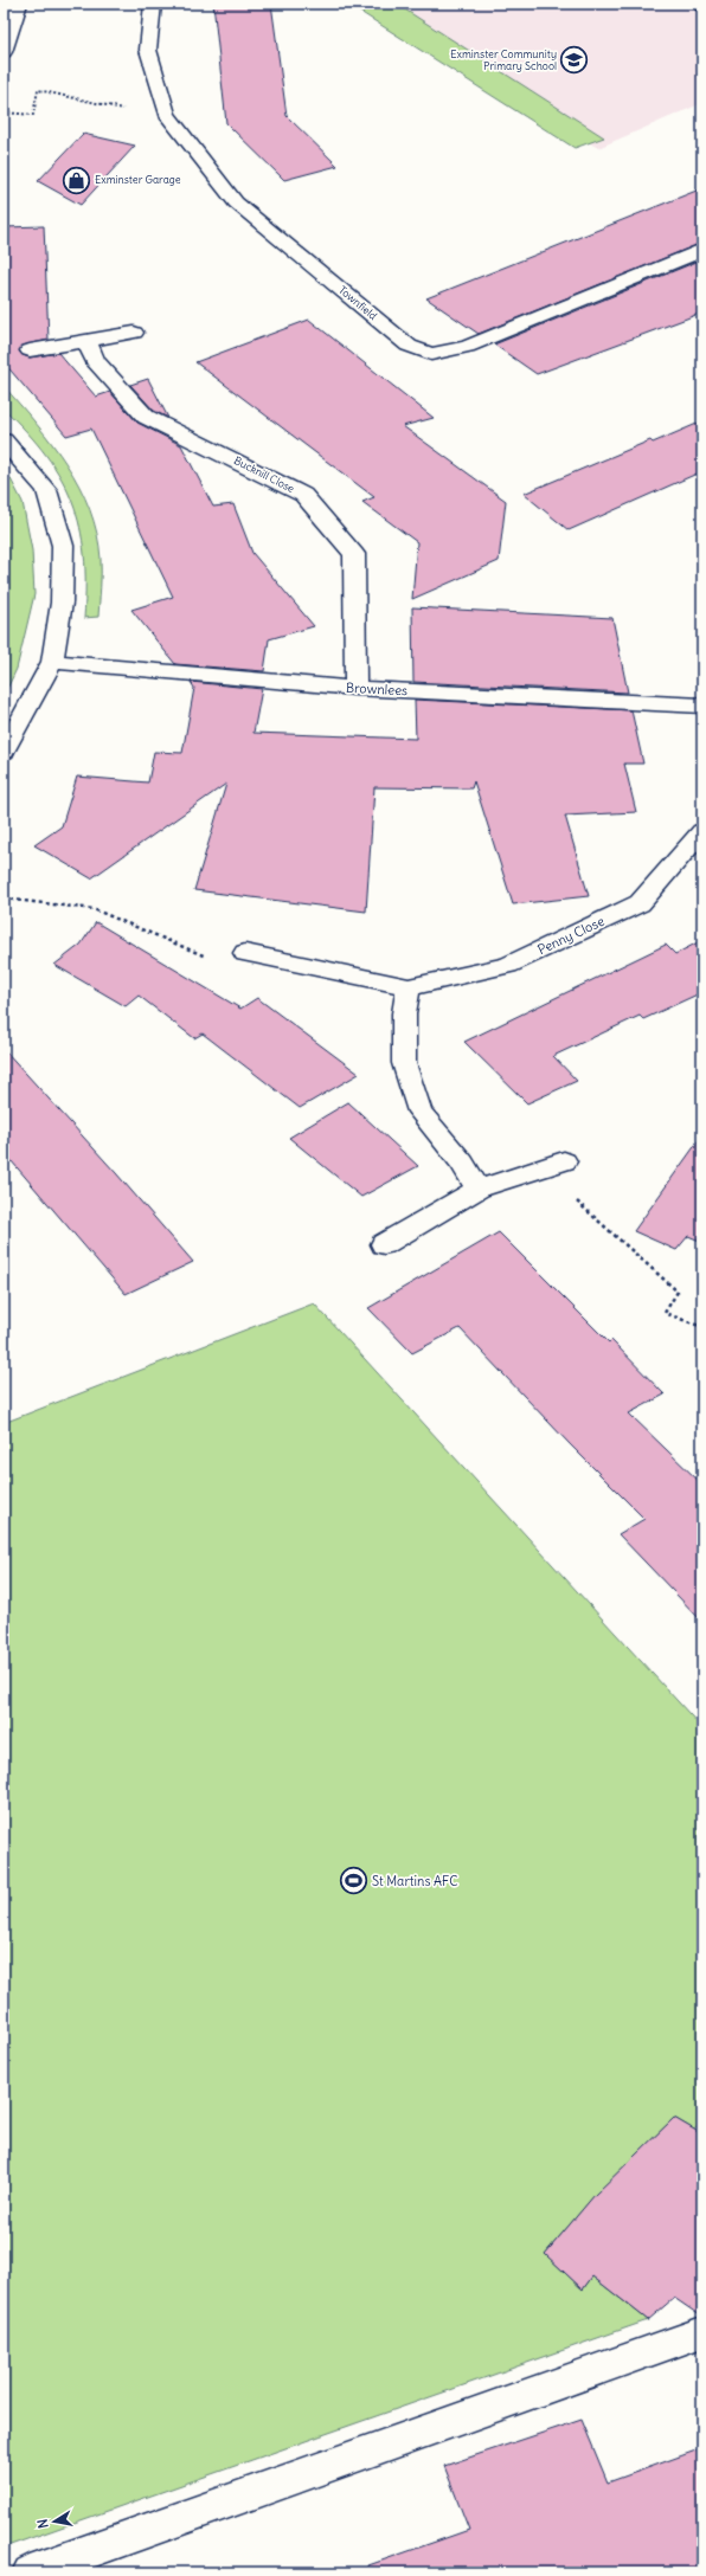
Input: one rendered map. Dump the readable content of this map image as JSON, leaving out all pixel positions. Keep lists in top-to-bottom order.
{
  "streets": {
    "street": [
      "Townfield",
      "Bucknill Close",
      "Brownlees",
      "Penny Close"
    ]
  },
  "crossings": [
    ["Bucknill Close", "Brownlees"]
  ],
  "places": {
    "school or university": ["Exminster Community Primary School"],
    "shop": ["Exminster Garage"],
    "sports": ["St Martins AFC"]
  },
  "north": "left"
}
